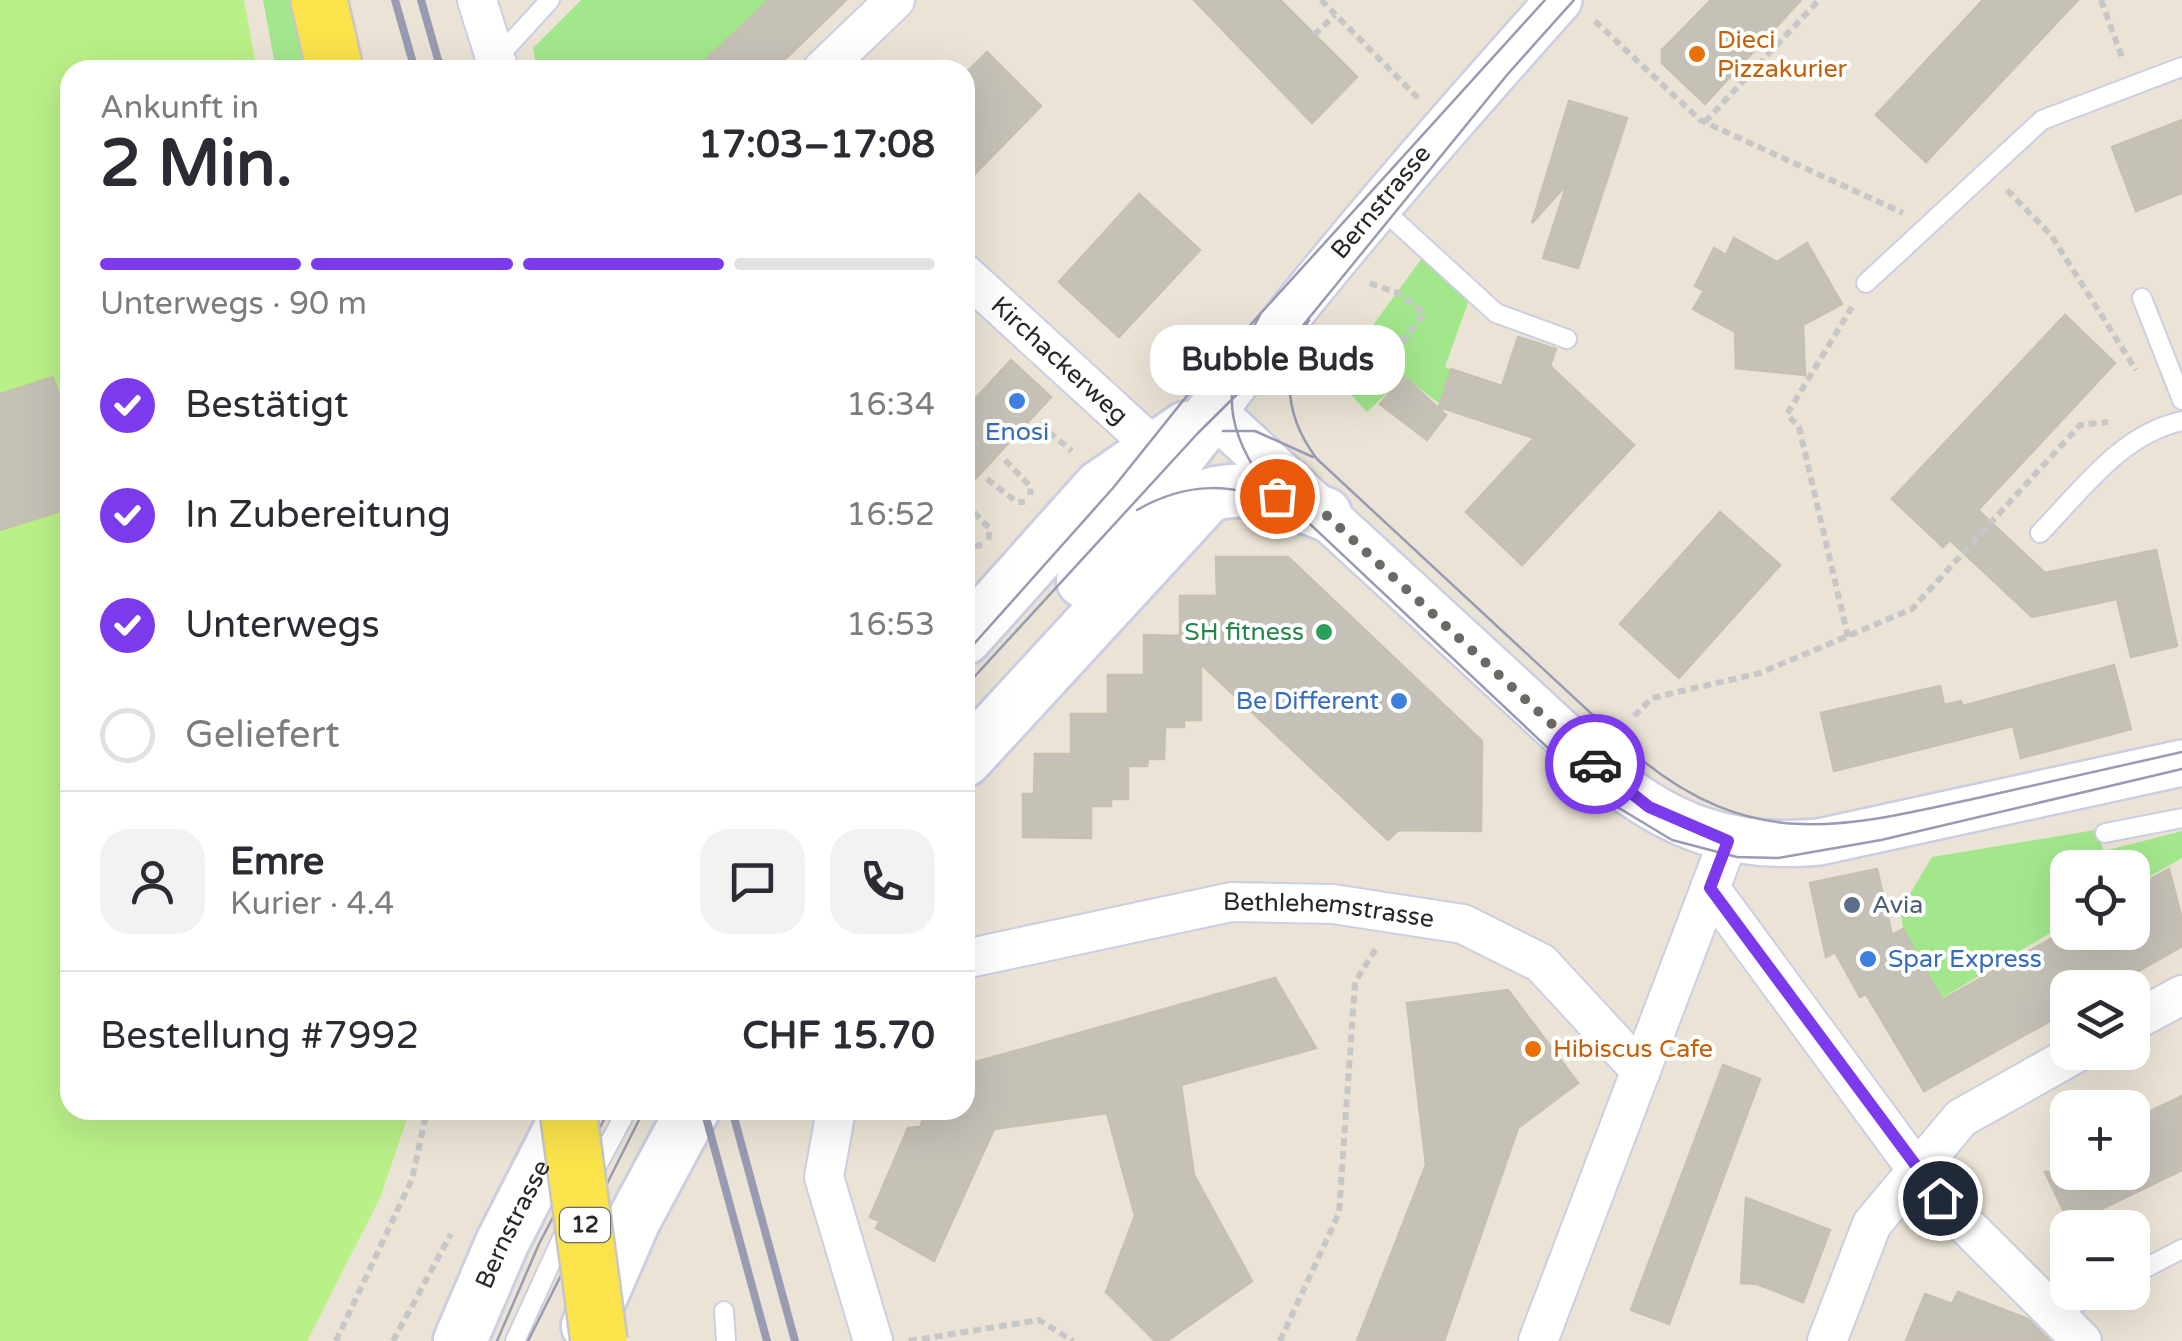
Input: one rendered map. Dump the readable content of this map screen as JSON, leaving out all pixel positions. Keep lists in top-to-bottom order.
{
  "streets": {
    "main road": ["Bernstrasse", "12"],
    "street": ["Kirchackerweg", "Bethlehemstrasse"]
  },
  "crossings": [
    ["Bernstrasse", "Kirchackerweg"]
  ],
  "places": [
    "Dieci Pizzakurier",
    "Enosi",
    "Bubble Buds",
    "SH fitness",
    "Be Different",
    "Avia",
    "Spar Express",
    "Hibiscus Cafe"
  ],
  "page": {
    "heading": ["2 Min.", "Ankunft in", "17:03–17:08"],
    "panel": [
      "Emre",
      "Kurier · 4.4",
      "Bestellung #7992",
      "CHF 15.70"
    ],
    "bar": "Unterwegs · 90 m",
    "bubble": "Bubble Buds",
    "list": [
      ["Bestätigt", "16:34"],
      ["In Zubereitung", "16:52"],
      ["Unterwegs", "16:53"],
      "Geliefert"
    ],
    "map_buttons": ["+", "−"]
  }
}
